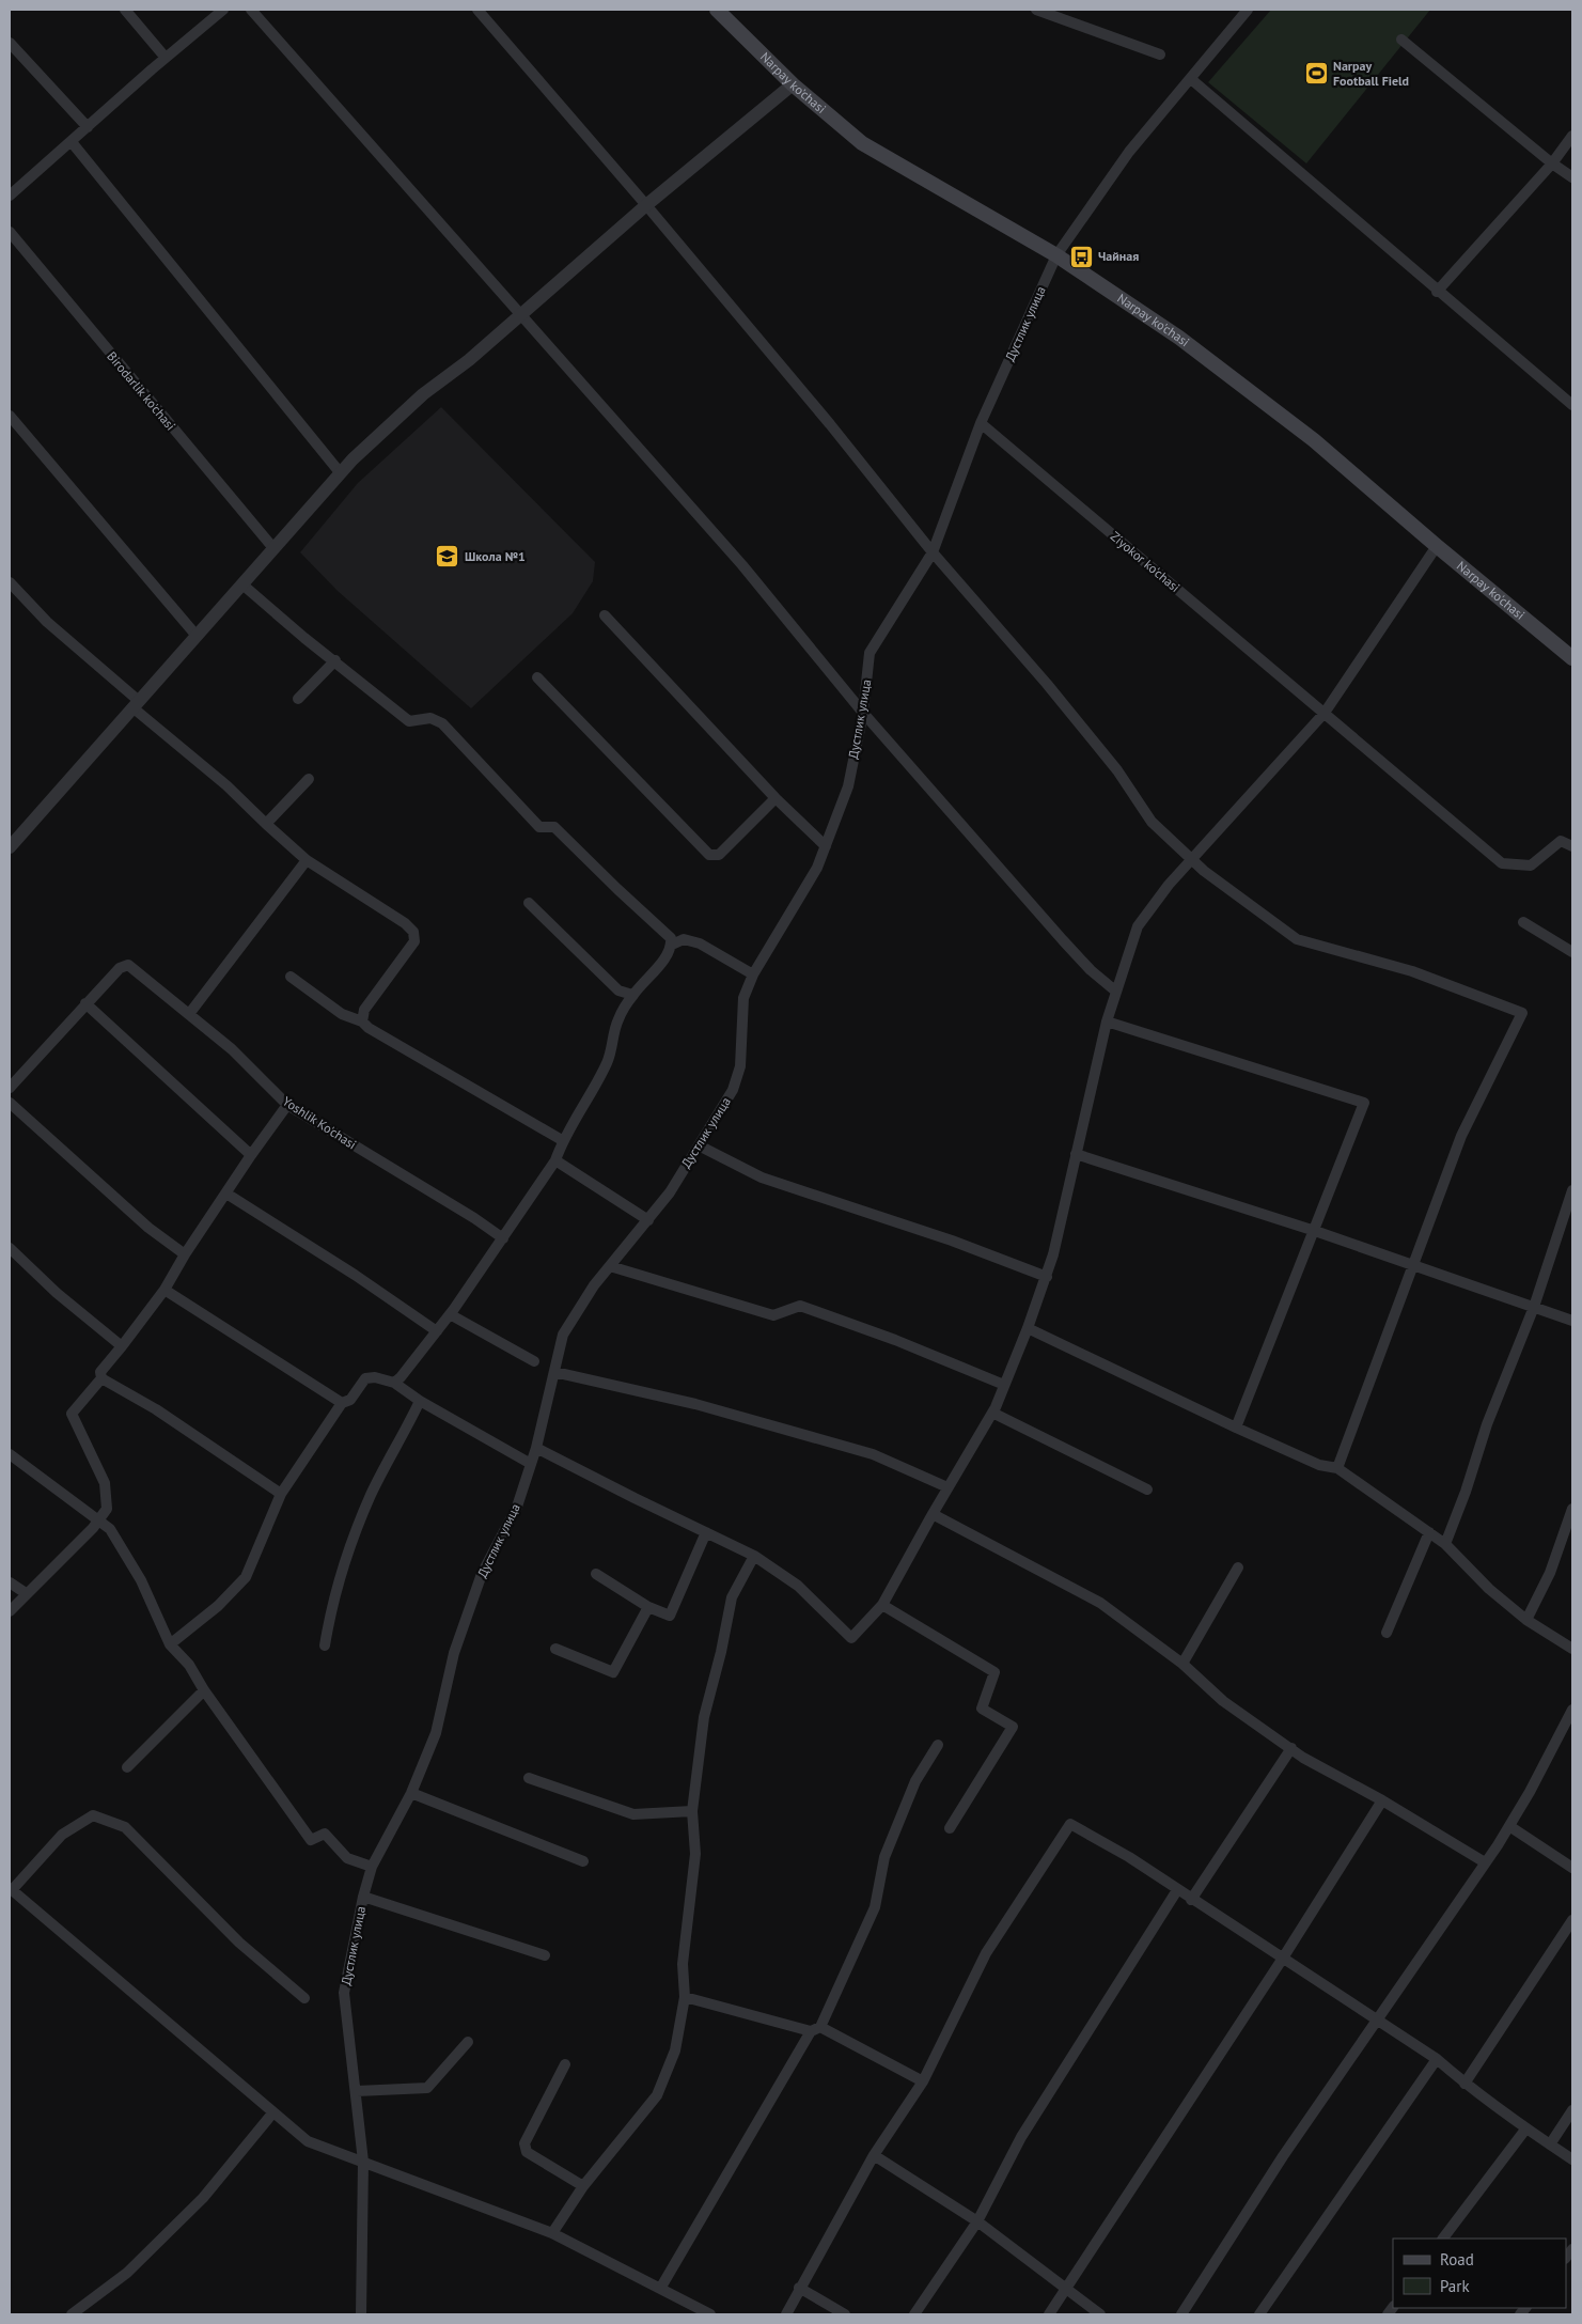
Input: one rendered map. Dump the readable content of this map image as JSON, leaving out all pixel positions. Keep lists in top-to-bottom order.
{
  "streets": {
    "main road": ["Narpay ko'chasi"],
    "street": [
      "Дустлик улица",
      "Birodarlik ko'chasi",
      "Ziyokor ko'chasi",
      "Yoshlik Ko'chasi"
    ]
  },
  "crossings": [
    ["Narpay ko'chasi", "Дустлик улица"],
    ["Дустлик улица", "Ziyokor ko'chasi"]
  ],
  "places": {
    "sports": ["Narpay Football Field"],
    "bus stop": ["Чайная"],
    "school or university": ["Школа №1"]
  },
  "legend": ["Road", "Park"]
}
